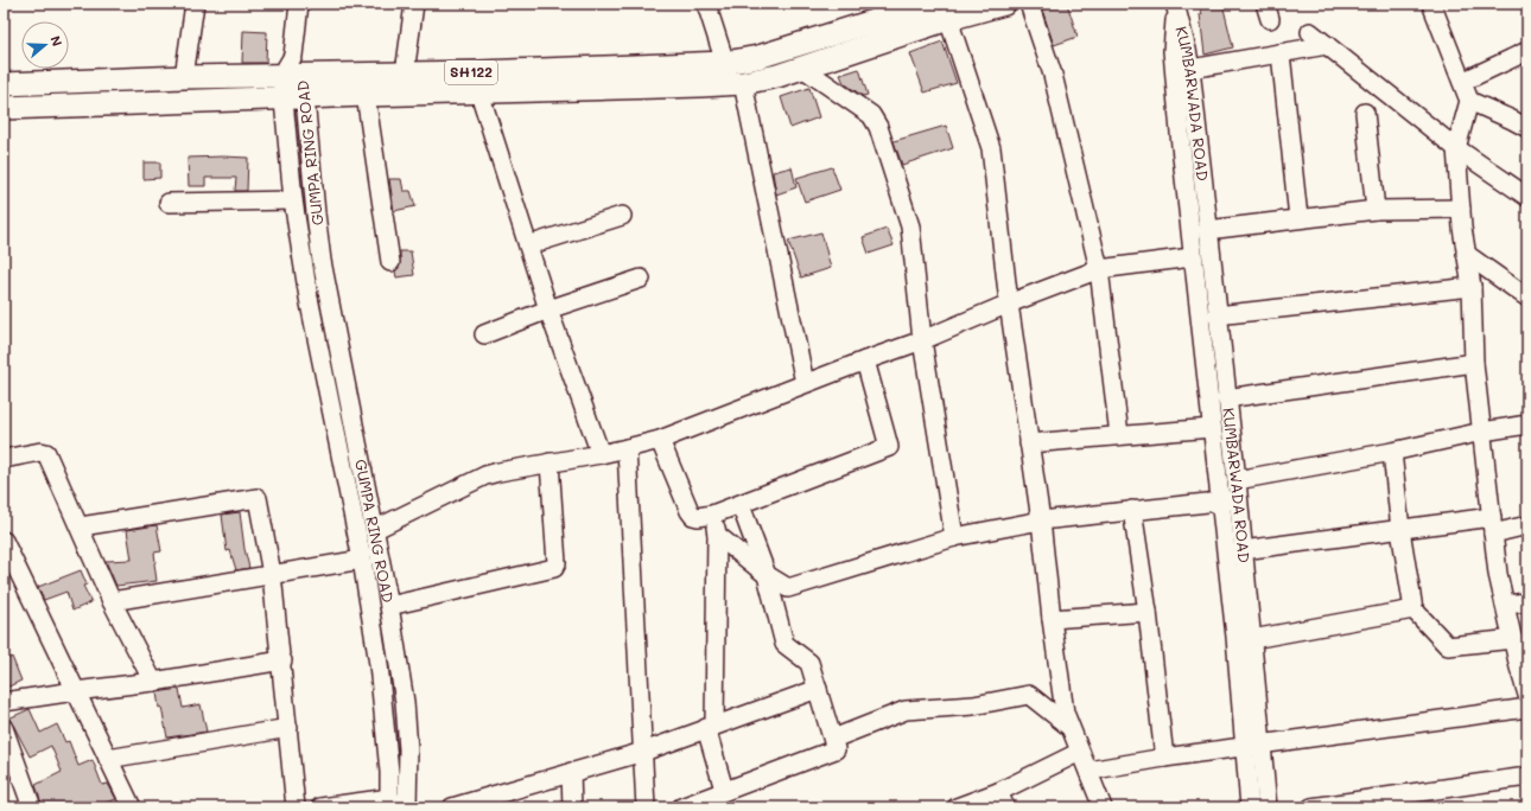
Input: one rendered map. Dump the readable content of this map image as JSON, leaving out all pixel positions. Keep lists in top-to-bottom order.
{
  "streets": {
    "main road": ["SH122"],
    "street": ["KUMBARWADA ROAD", "GUMPA RING ROAD"]
  },
  "crossings": [
    ["SH122", "GUMPA RING ROAD"]
  ],
  "north": "right"
}
